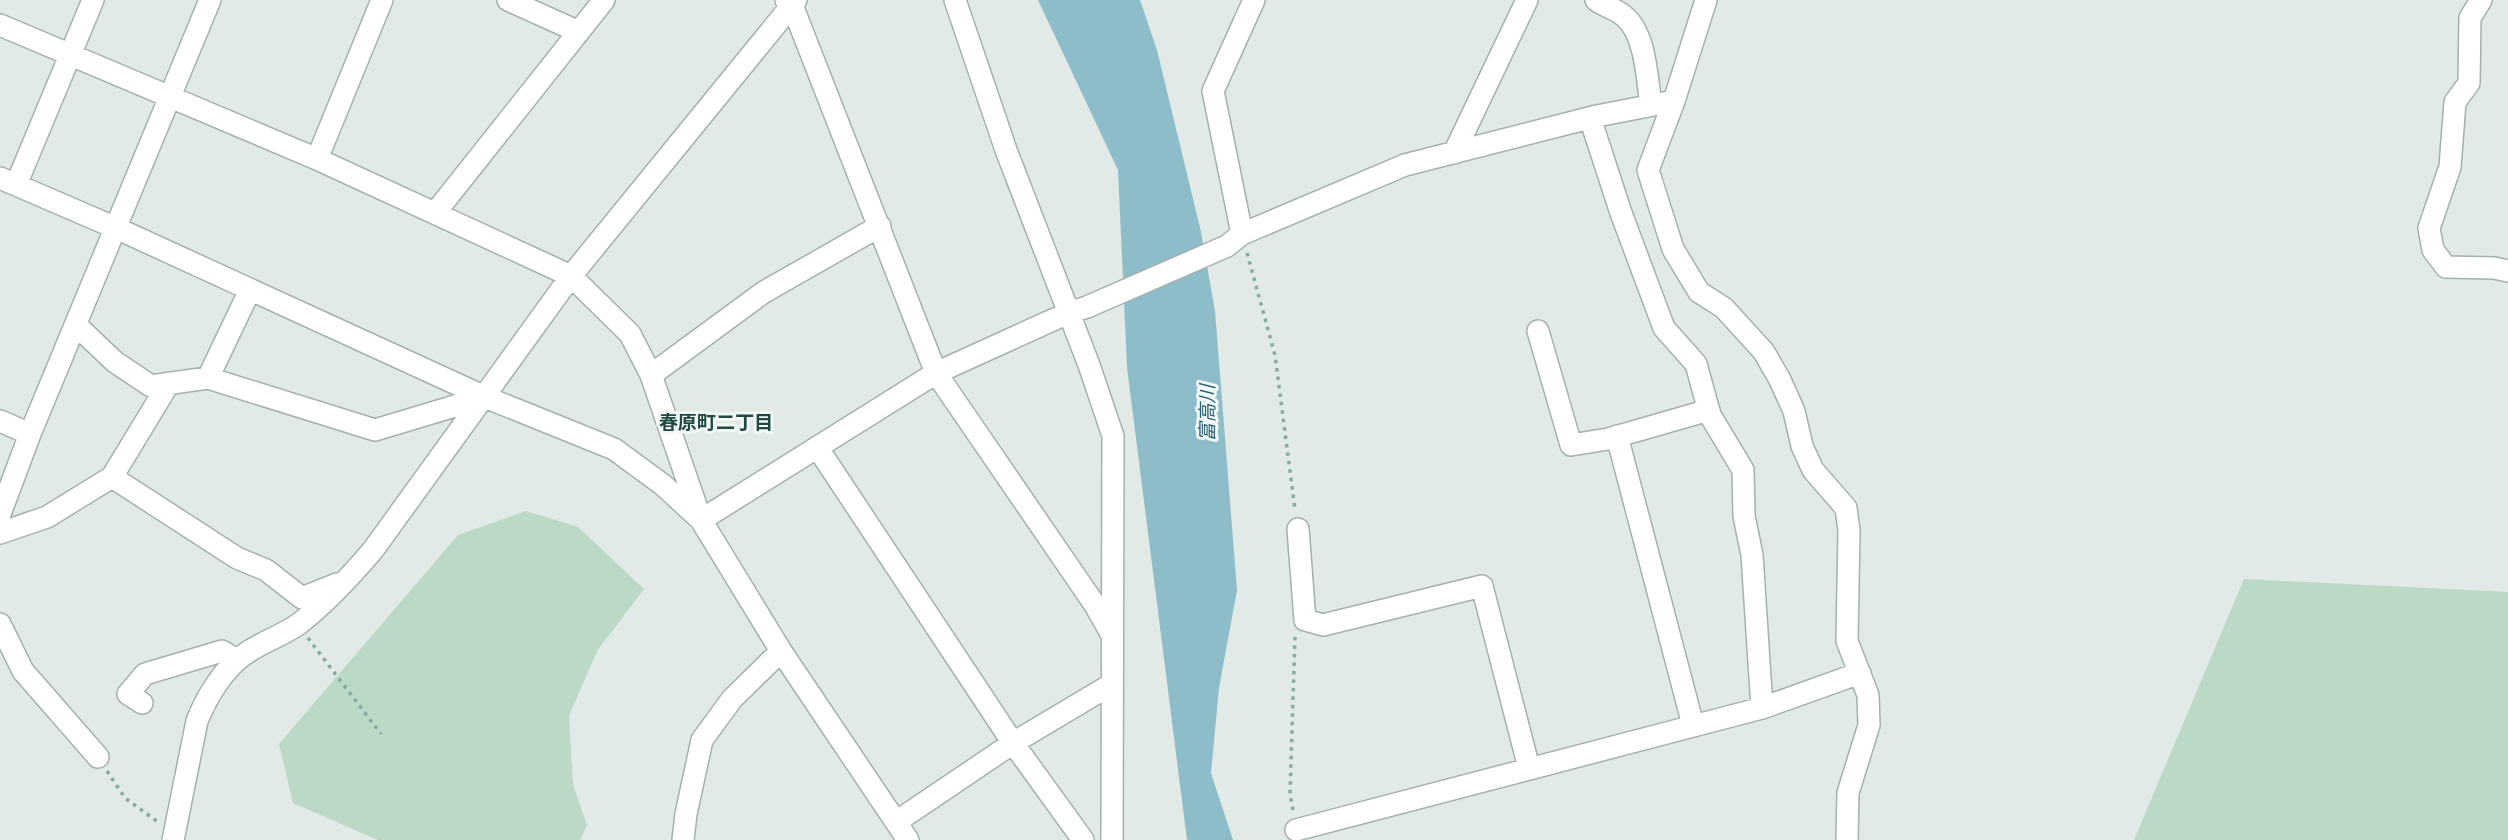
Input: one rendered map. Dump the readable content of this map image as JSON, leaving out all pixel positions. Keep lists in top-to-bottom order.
{
  "districts": ["春原町二丁目"],
  "water": ["富高川"]
}
